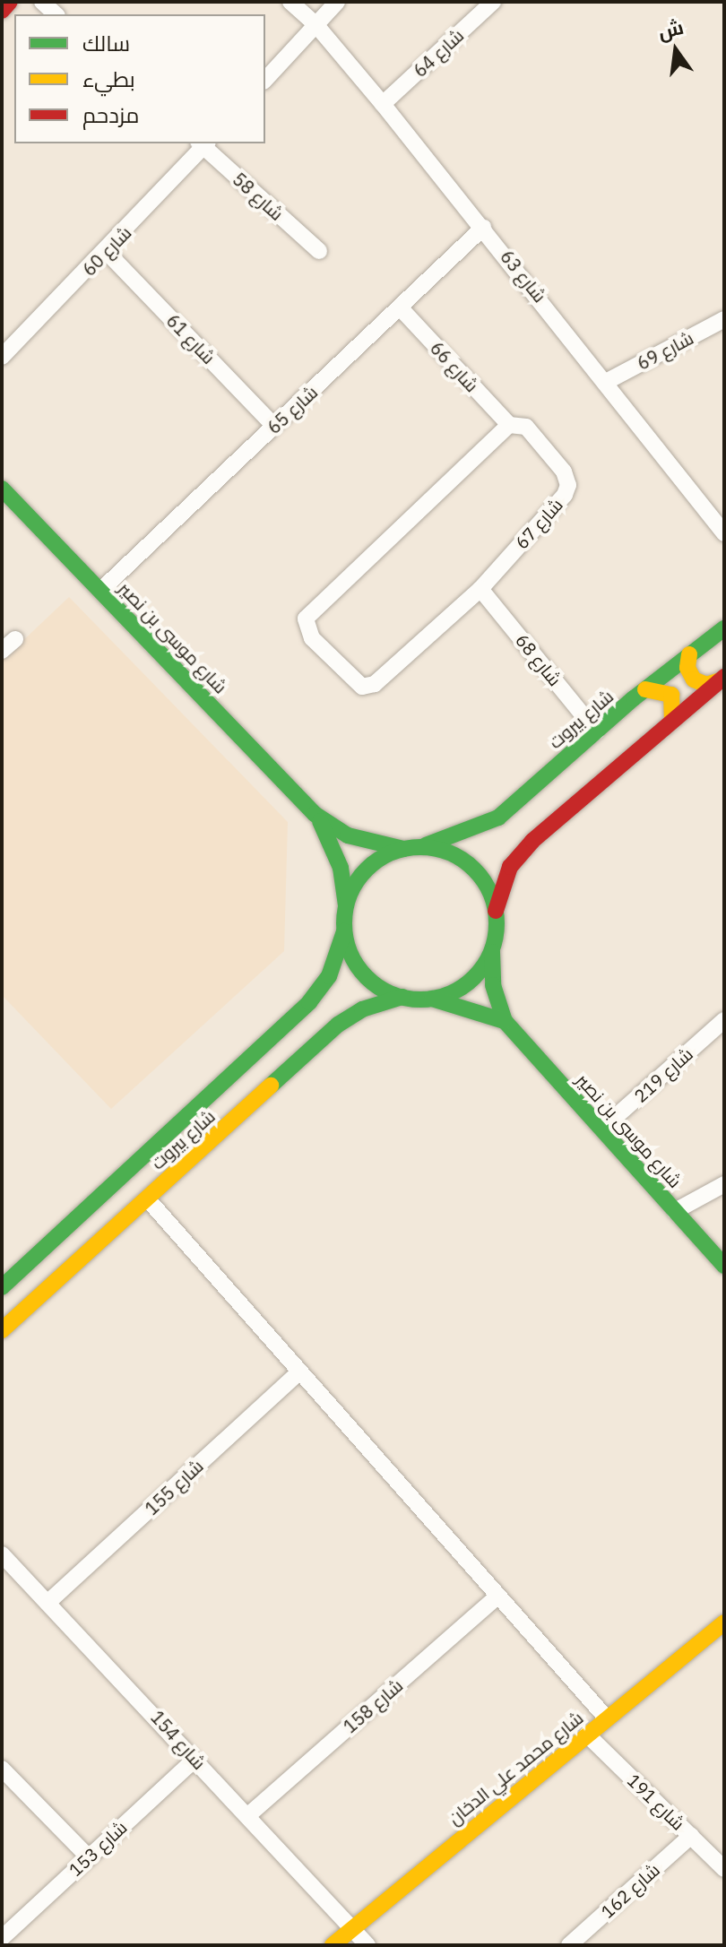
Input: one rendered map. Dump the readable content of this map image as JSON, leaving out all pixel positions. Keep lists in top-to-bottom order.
{
  "streets": {
    "main road": ["شارع موسى بن نصير", "شارع بيروت", "شارع محمد علي الدخان"],
    "street": [
      "شارع 64",
      "شارع 58",
      "شارع 60",
      "شارع 63",
      "شارع 61",
      "شارع 69",
      "شارع 66",
      "شارع 65",
      "شارع 67",
      "شارع 68",
      "شارع 219",
      "شارع 155",
      "شارع 158",
      "شارع 154",
      "شارع 191",
      "شارع 153",
      "شارع 162"
    ]
  },
  "crossings": [
    ["شارع 64", "شارع 63"],
    ["شارع 58", "شارع 60"],
    ["شارع 60", "شارع 61"],
    ["شارع 63", "شارع 69"],
    ["شارع 63", "شارع 65"],
    ["شارع 61", "شارع 65"],
    ["شارع 66", "شارع 65"],
    ["شارع 66", "شارع 67"],
    ["شارع 65", "شارع موسى بن نصير"],
    ["شارع 67", "شارع 68"],
    ["شارع موسى بن نصير", "شارع بيروت"],
    ["شارع موسى بن نصير", "شارع 219"],
    ["شارع 68", "شارع بيروت"],
    ["شارع 155", "شارع 154"],
    ["شارع 158", "شارع 154"],
    ["شارع 154", "شارع محمد علي الدخان"],
    ["شارع 154", "شارع 153"],
    ["شارع محمد علي الدخان", "شارع 191"],
    ["شارع 191", "شارع 162"]
  ],
  "legend": ["سالك", "بطيء", "مزدحم"],
  "north": "top"
}
